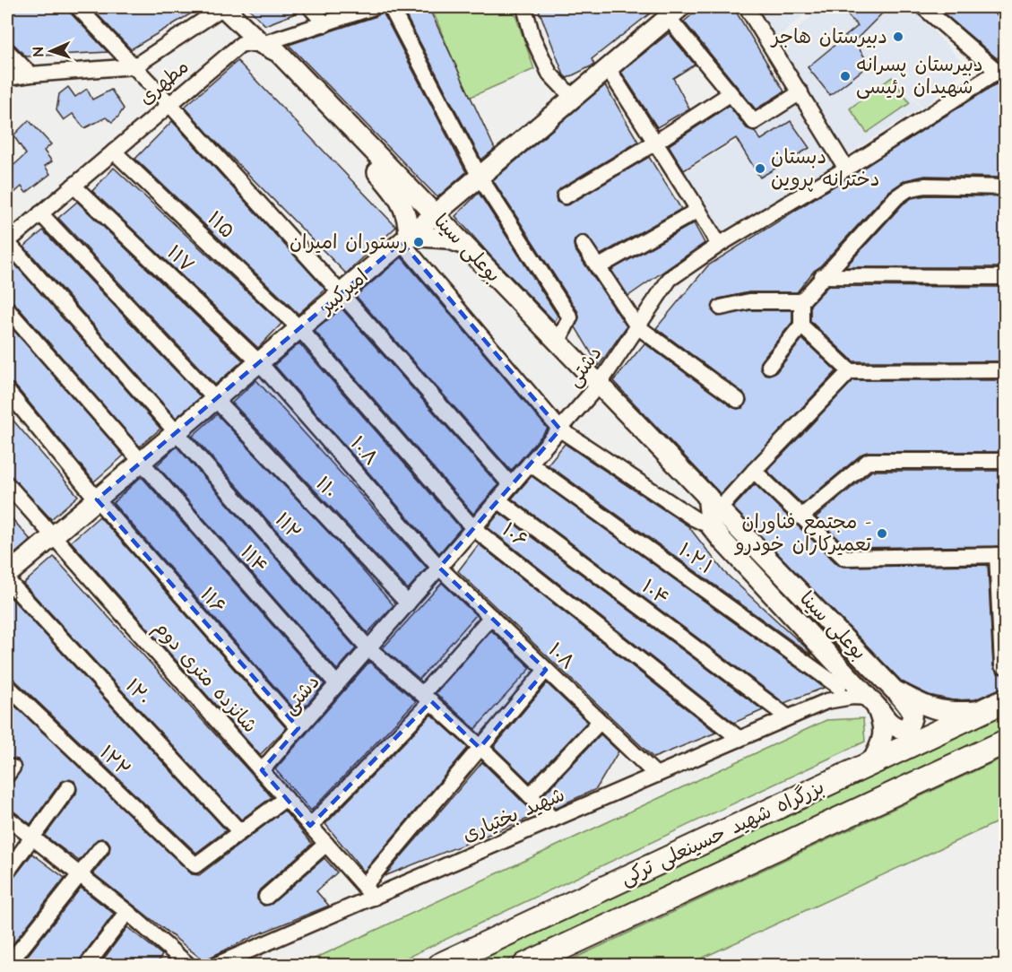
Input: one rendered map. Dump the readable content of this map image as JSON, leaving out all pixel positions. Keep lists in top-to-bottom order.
{
  "streets": {
    "highway": ["بزرگراه شهید حسینعلی ترکی"],
    "main road": ["بوعلی سینا", "امیرکبیر"],
    "street": [
      "مطهری",
      "۱۱۵",
      "۱۱۷",
      "دشتی",
      "۱۰.۸",
      "۱۱۰",
      "۱۱۲",
      "۱۰۶",
      "۱۰۲.۱",
      "۱۱۴",
      "۱۰۴",
      "۱۱۶",
      "۱۰۸",
      "شانزده متری دوم",
      "۱۲۰",
      "۱۲۲",
      "شهید بختیاری"
    ]
  },
  "crossings": [
    ["مطهری", "۱۱۵"],
    ["مطهری", "بوعلی سینا"],
    ["مطهری", "۱۱۷"],
    ["مطهری", "۱۱۰"],
    ["مطهری", "۱۱۲"],
    ["۱۱۵", "امیرکبیر"],
    ["۱۱۵", "۱۰۶"],
    ["بوعلی سینا", "امیرکبیر"],
    ["بوعلی سینا", "دشتی"],
    ["بوعلی سینا", "بزرگراه شهید حسینعلی ترکی"],
    ["۱۱۷", "امیرکبیر"],
    ["۱۱۷", "۱۰.۸"],
    ["امیرکبیر", "۱۰.۸"],
    ["امیرکبیر", "۱۱۰"],
    ["امیرکبیر", "۱۱۲"],
    ["امیرکبیر", "۱۰۶"],
    ["امیرکبیر", "۱۱۴"],
    ["امیرکبیر", "۱۱۶"],
    ["امیرکبیر", "شانزده متری دوم"],
    ["دشتی", "۱۰.۸"],
    ["دشتی", "۱۱۰"],
    ["دشتی", "۱۱۲"],
    ["دشتی", "۱۰۶"],
    ["دشتی", "۱۰۲.۱"],
    ["دشتی", "۱۱۴"],
    ["دشتی", "۱۰۴"],
    ["دشتی", "۱۱۶"],
    ["دشتی", "۱۰۸"],
    ["دشتی", "شانزده متری دوم"],
    ["۱۰.۸", "۱۰۸"],
    ["۱۱۲", "شهید بختیاری"],
    ["۱۰۶", "شهید بختیاری"],
    ["۱۰۴", "شهید بختیاری"],
    ["۱۰۸", "شهید بختیاری"],
    ["شانزده متری دوم", "شهید بختیاری"],
    ["۱۲۰", "۱۲۲"]
  ],
  "places": [
    "دبیرستان هاجر",
    "دبیرستان پسرانه شهیدان رئیسی",
    "دبستان دخترانه پروین",
    "رستوران امیران",
    "مجتمع فناوران - تعمیرکاران خودرو"
  ],
  "north": "left"
}
